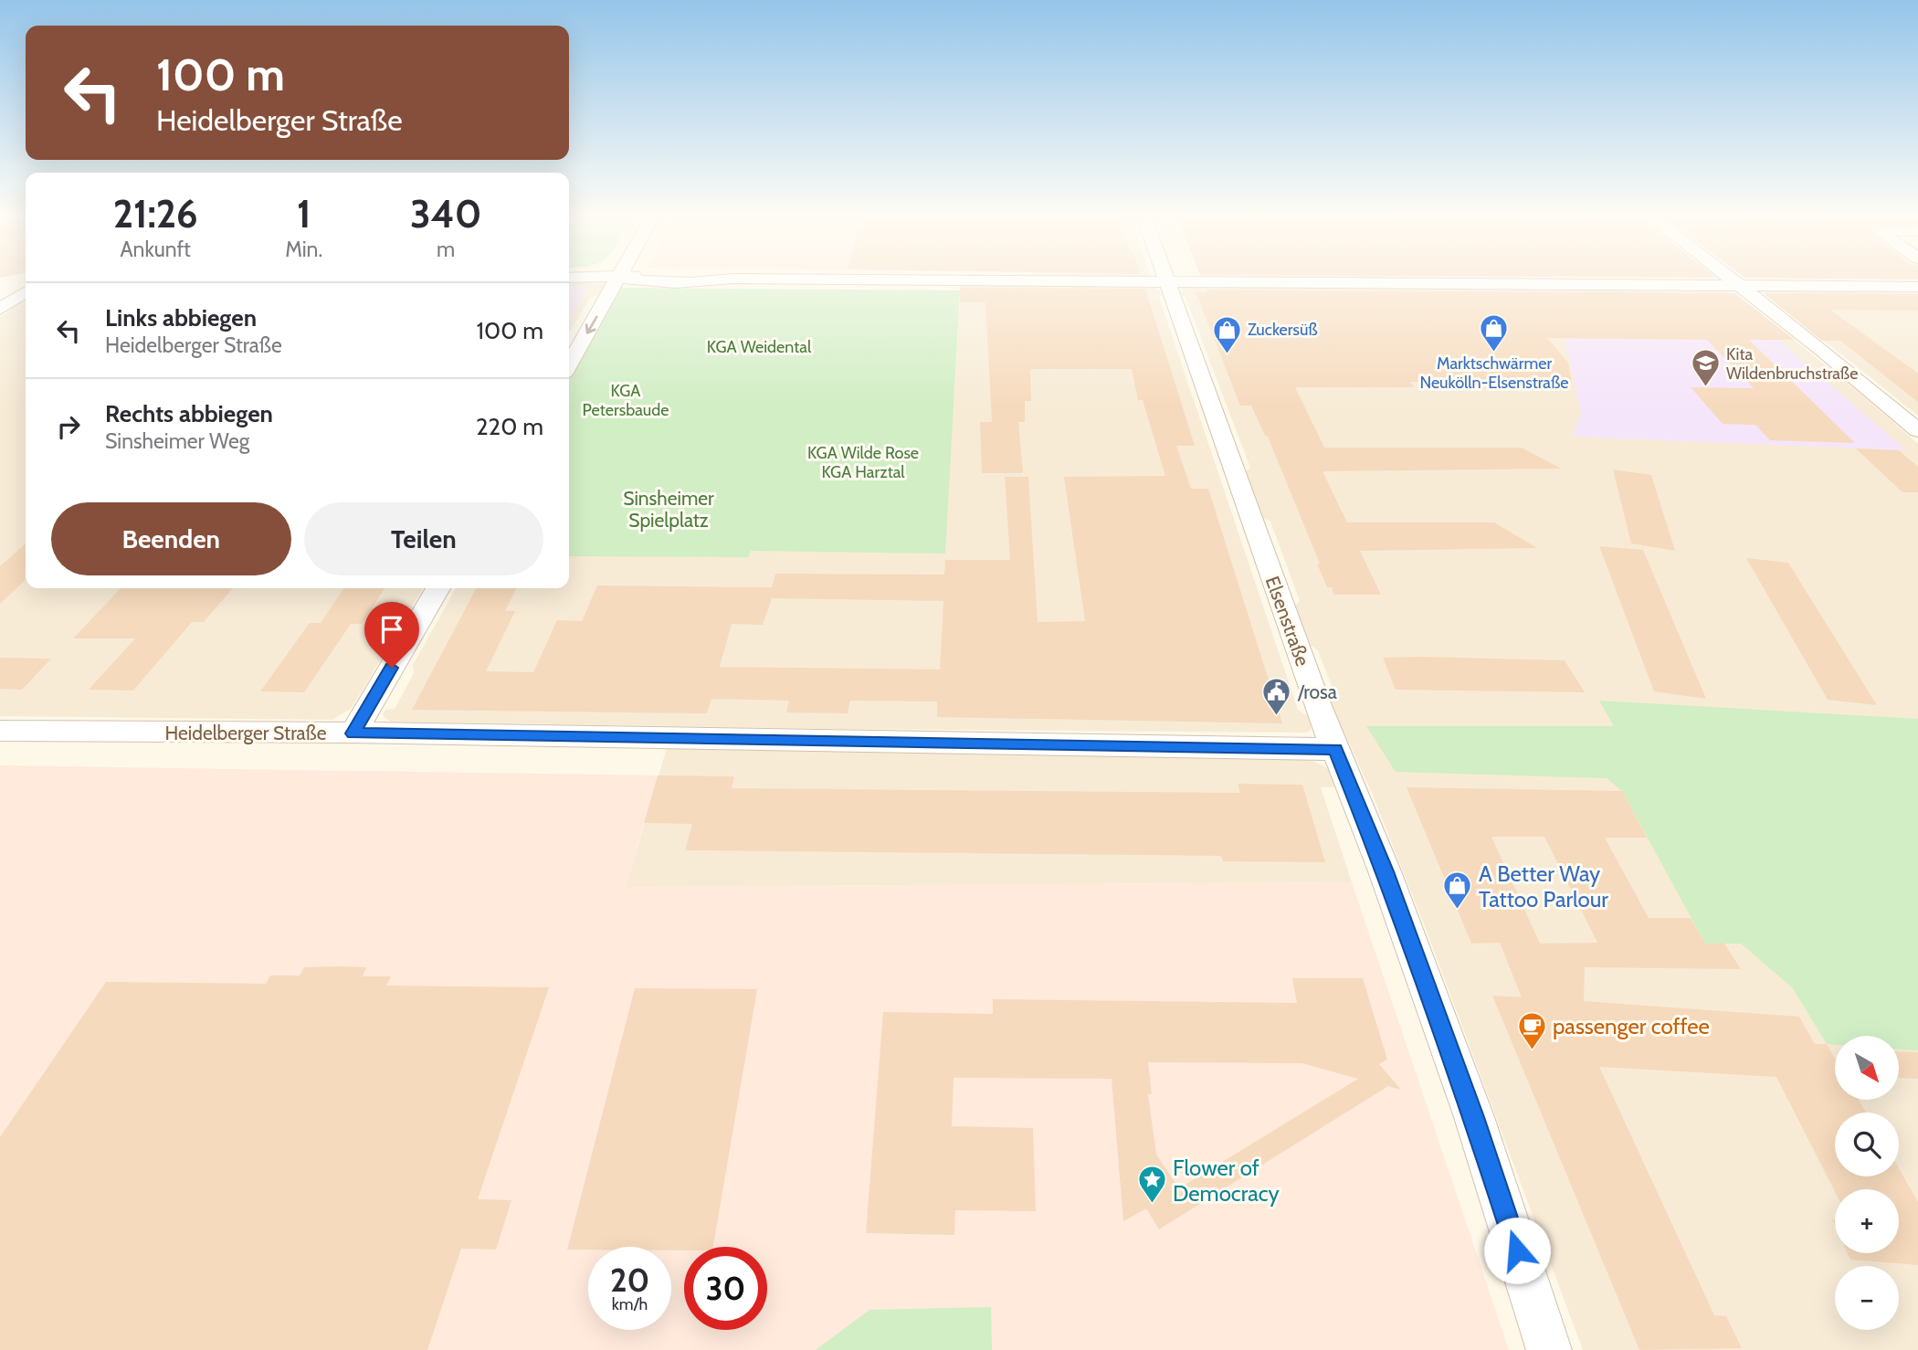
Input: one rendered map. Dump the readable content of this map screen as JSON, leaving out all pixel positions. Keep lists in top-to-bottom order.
{
  "streets": {
    "street": ["Elsenstraße", "Heidelberger Straße"]
  },
  "crossings": [
    ["Elsenstraße", "Heidelberger Straße"]
  ],
  "parks": [
    "KGA Weidental",
    "KGA Petersbaude",
    "KGA Wilde Rose KGA Harztal",
    "Sinsheimer Spielplatz"
  ],
  "places": {
    "shop": ["Marktschwärmer Neukölln-Elsenstraße", "Zuckersüß", "A Better Way Tattoo Parlour"],
    "school or university": ["Kita Wildenbruchstraße"],
    "public building": ["/rosa"],
    "cafe": ["passenger coffee"],
    "place": ["Flower of Democracy"]
  },
  "north": "bottom right",
  "page": {
    "turn": ["100 m", "Heidelberger Straße"],
    "eta": [
      "21:26",
      "Ankunft",
      "1",
      "Min.",
      "340",
      "m"
    ],
    "list": [
      {
        "name": "Links abbiegen",
        "note": "Heidelberger Straße",
        "value": "100 m"
      },
      {
        "name": "Rechts abbiegen",
        "note": "Sinsheimer Weg",
        "value": "220 m"
      }
    ],
    "buttons": ["Beenden", "Teilen"],
    "map_buttons": ["+", "−"],
    "speed": "20 km/h",
    "limit": "30"
  }
}
